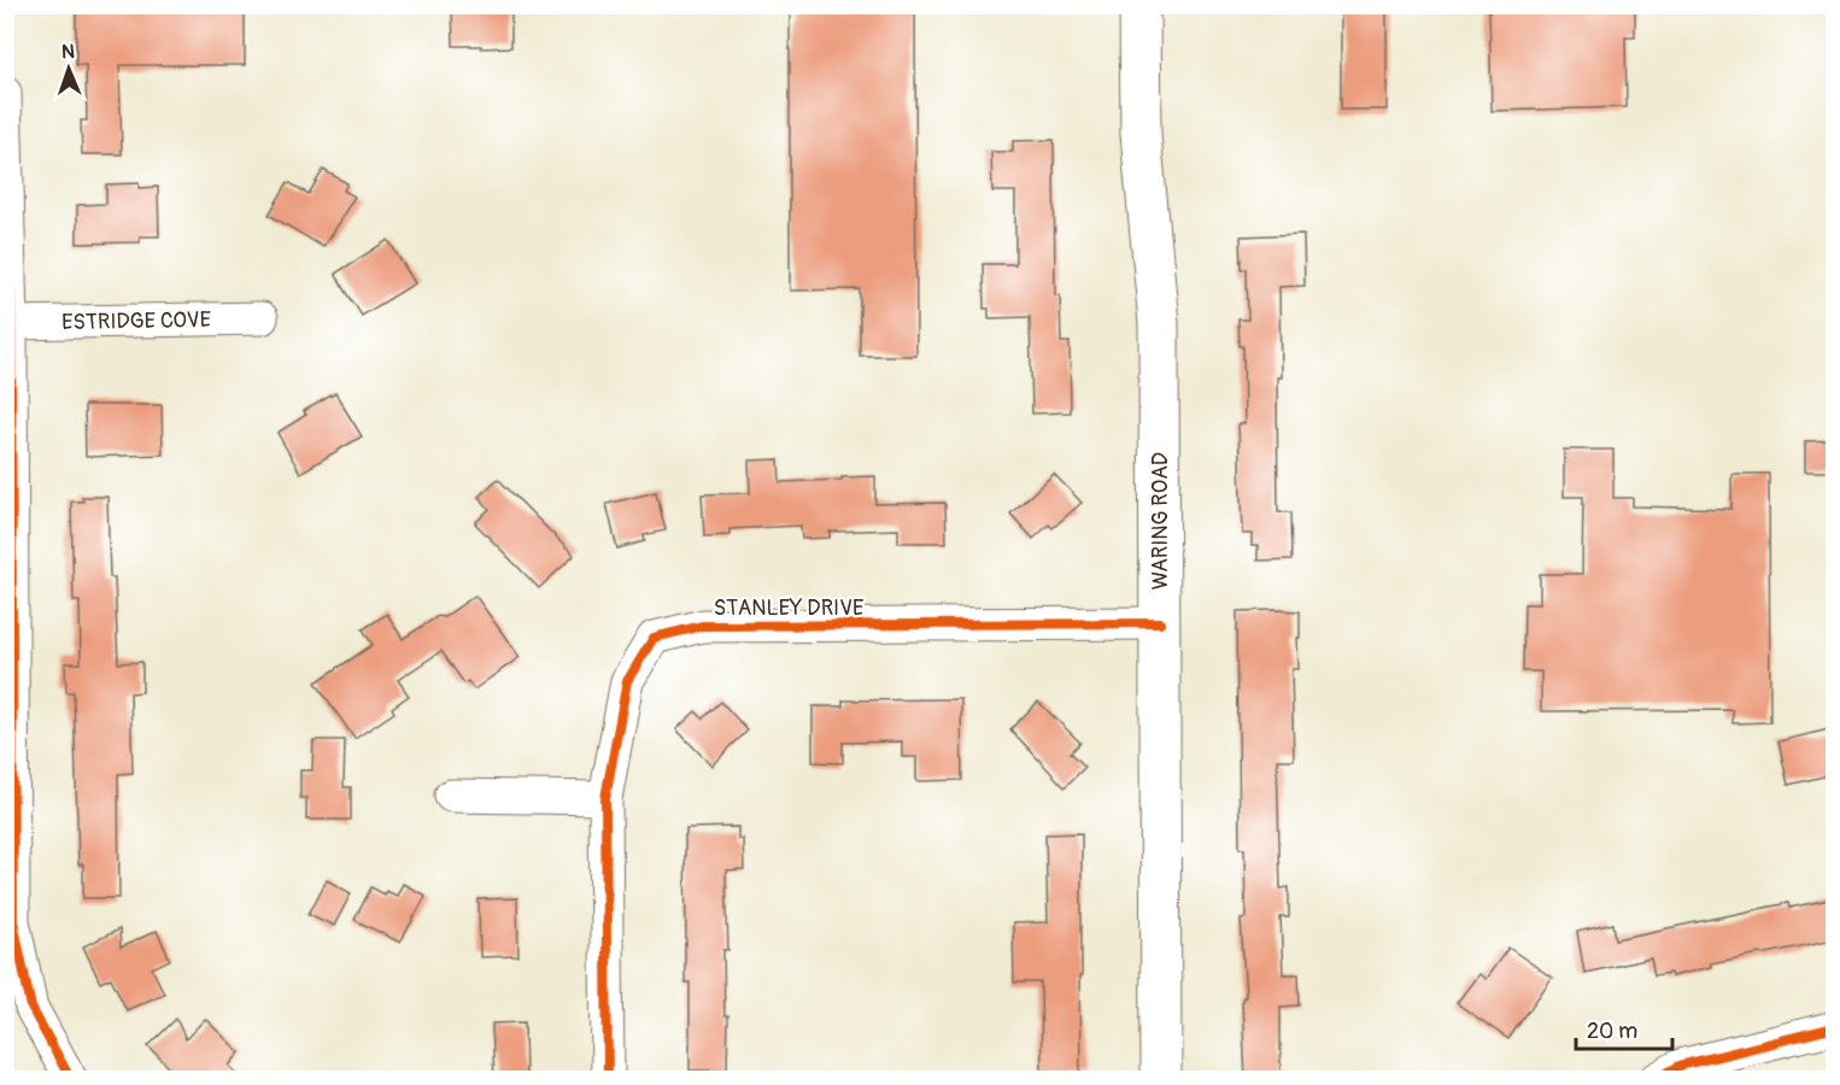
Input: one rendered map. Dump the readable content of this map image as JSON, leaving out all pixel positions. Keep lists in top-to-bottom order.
{
  "streets": {
    "main road": ["WARING ROAD"],
    "street": ["ESTRIDGE COVE", "STANLEY DRIVE"]
  },
  "crossings": [
    ["WARING ROAD", "STANLEY DRIVE"]
  ],
  "scale_bar": "20 m",
  "north": "top"
}
